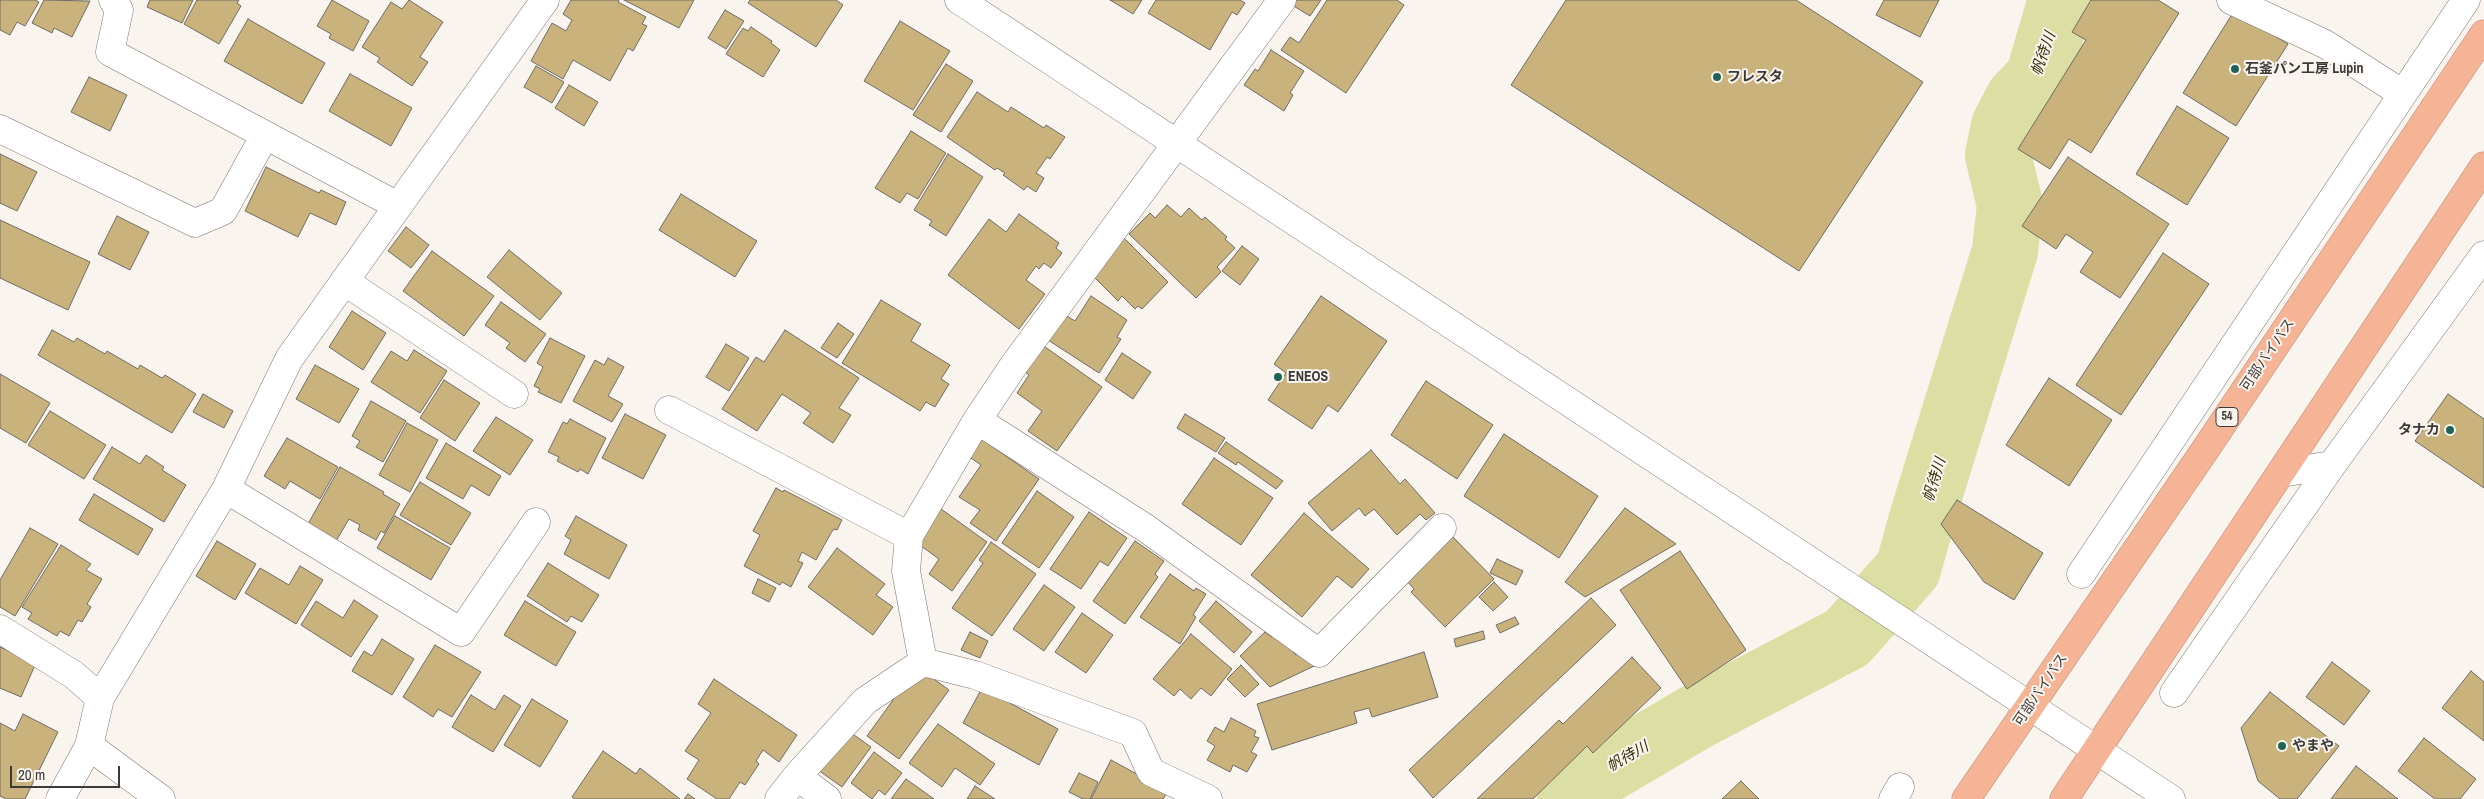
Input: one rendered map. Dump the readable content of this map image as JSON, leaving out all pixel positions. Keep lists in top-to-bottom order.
{
  "streets": {
    "highway": ["可部バイパス", "54"]
  },
  "water": ["帆待川"],
  "places": [
    "石釜パン工房 Lupin",
    "フレスタ",
    "ENEOS",
    "タナカ",
    "やまや"
  ],
  "scale_bar": "20 m"
}
